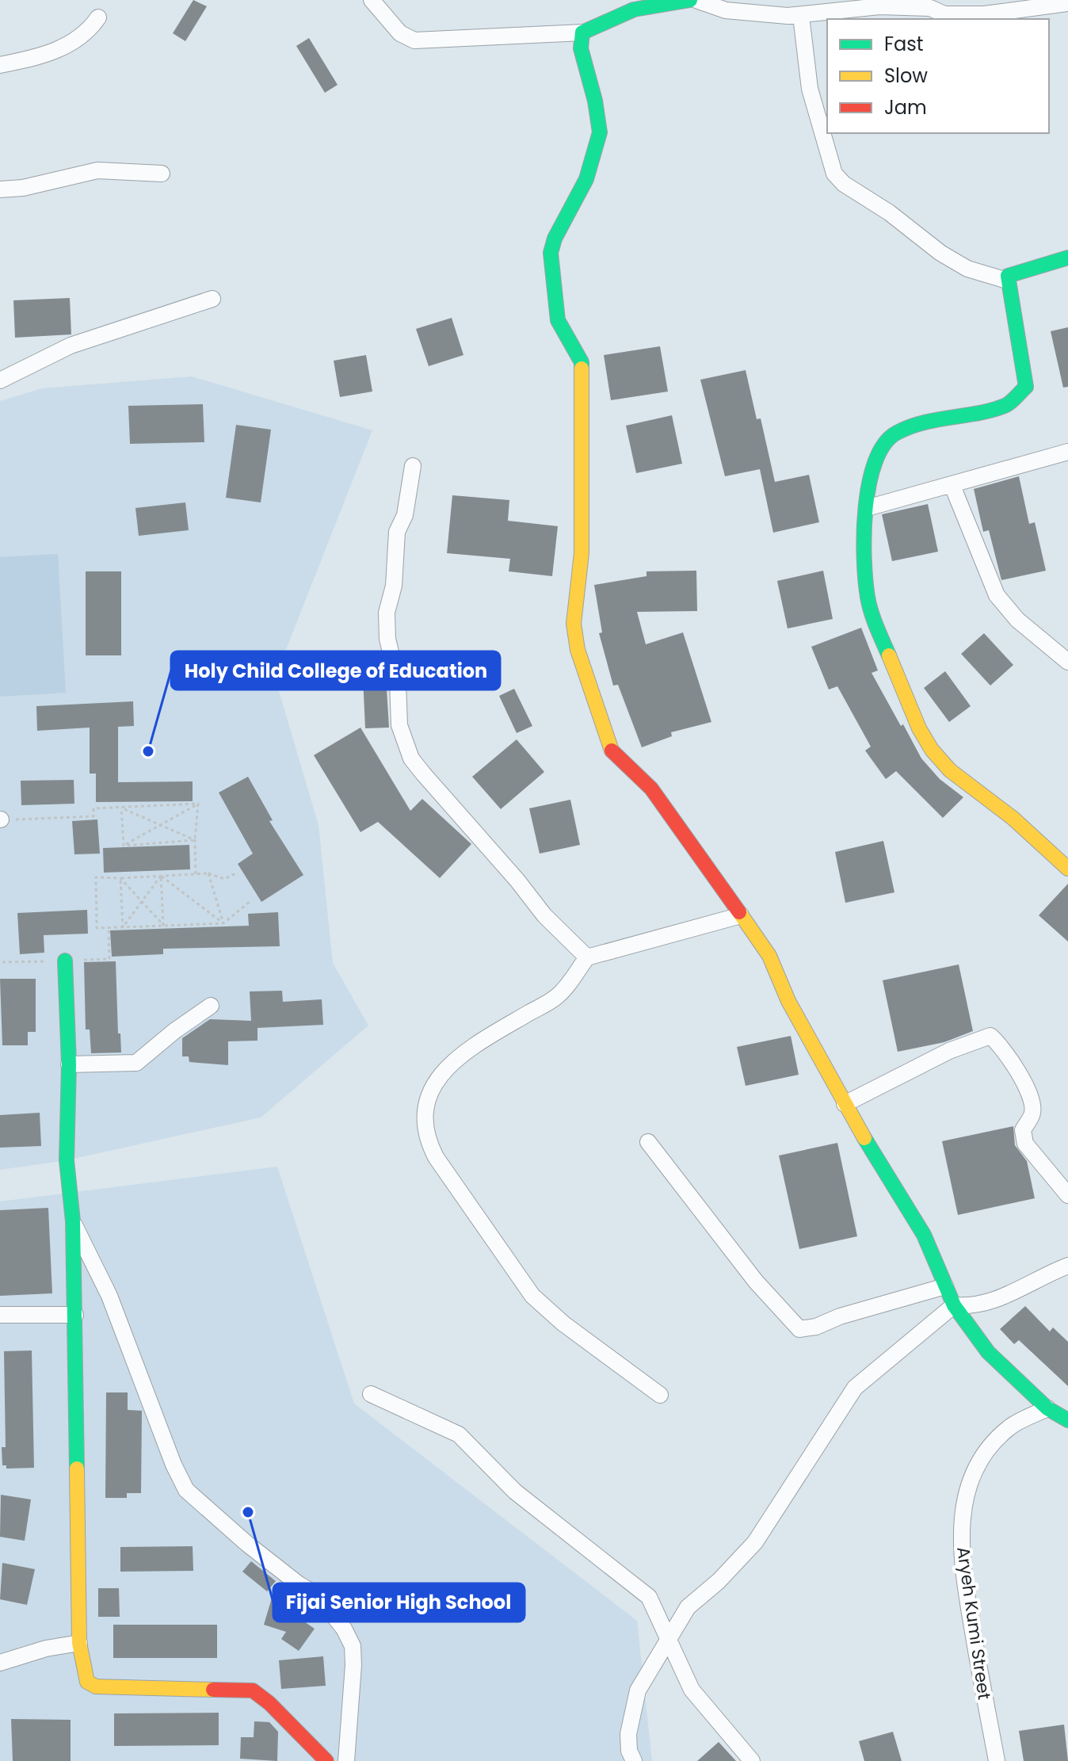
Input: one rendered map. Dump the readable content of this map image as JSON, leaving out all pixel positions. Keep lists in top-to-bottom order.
{
  "streets": {
    "street": ["Aryeh Kumi Street"]
  },
  "places": ["Holy Child College of Education", "Fijai Senior High School"],
  "legend": ["Fast", "Slow", "Jam"]
}
